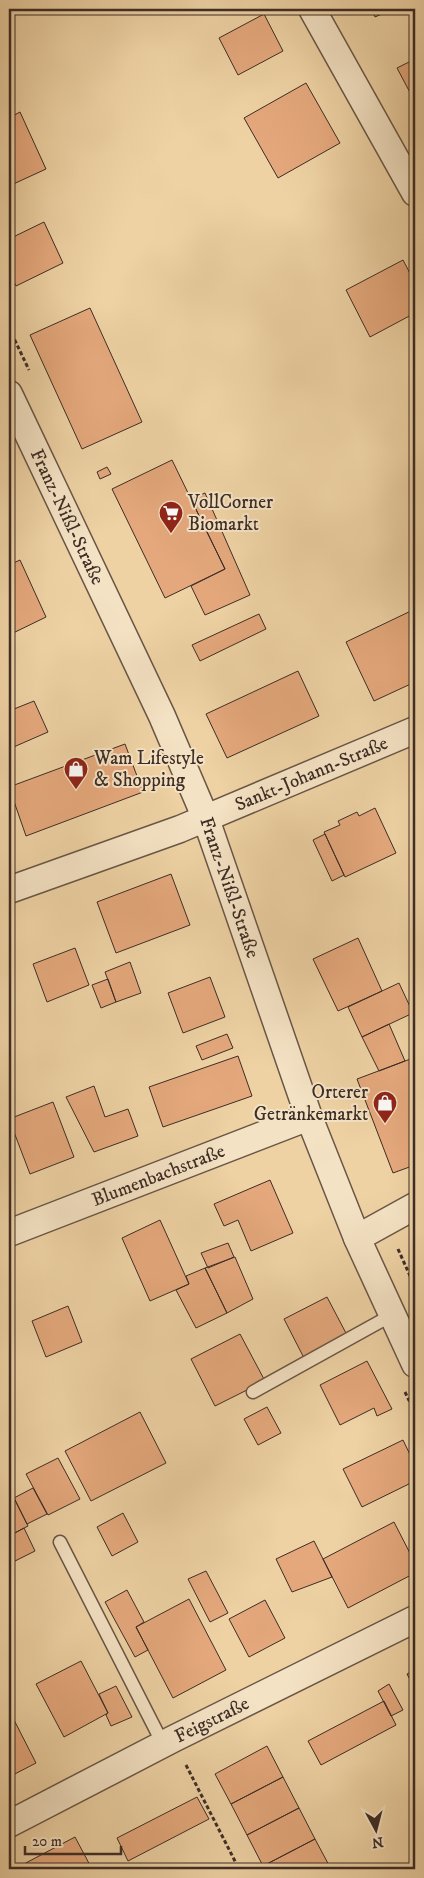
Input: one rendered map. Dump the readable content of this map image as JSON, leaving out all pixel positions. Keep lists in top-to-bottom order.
{
  "streets": {
    "street": [
      "Franz-Nißl-Straße",
      "Sankt-Johann-Straße",
      "Blumenbachstraße",
      "Feigstraße"
    ]
  },
  "crossings": [
    ["Franz-Nißl-Straße", "Sankt-Johann-Straße"],
    ["Franz-Nißl-Straße", "Blumenbachstraße"]
  ],
  "places": {
    "supermarket": ["VollCorner Biomarkt"],
    "shop": ["Wam Lifestyle & Shopping", "Orterer Getränkemarkt"]
  },
  "scale_bar": "20 m",
  "north": "bottom"
}
